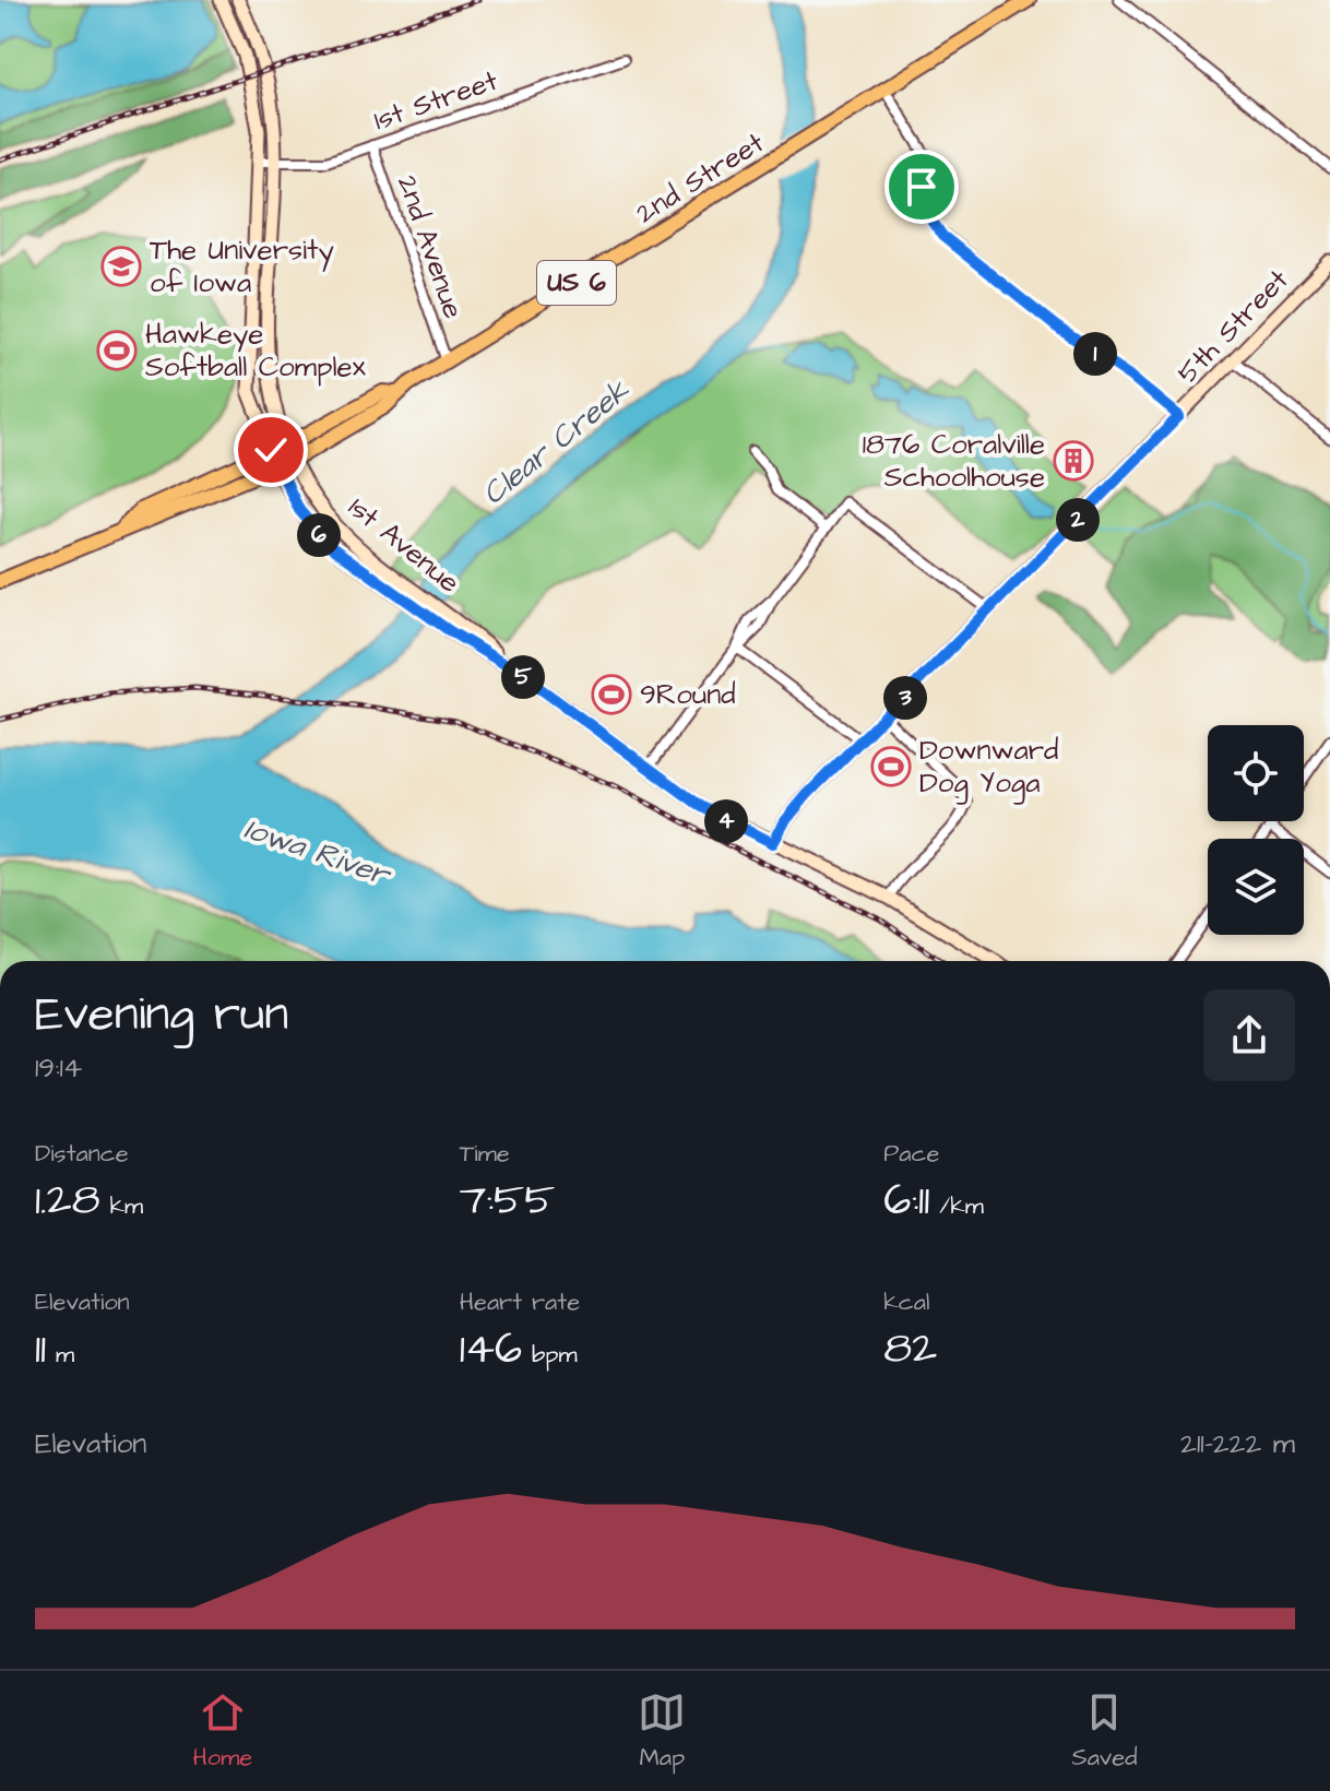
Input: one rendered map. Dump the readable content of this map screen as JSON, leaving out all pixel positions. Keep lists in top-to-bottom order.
{
  "streets": {
    "main road": [
      "2nd Street",
      "US 6",
      "5th Street",
      "1st Avenue"
    ],
    "street": ["1st Street", "2nd Avenue"]
  },
  "crossings": [
    ["1st Street", "2nd Avenue"],
    ["1st Street", "1st Avenue"],
    ["2nd Street", "2nd Avenue"],
    ["2nd Street", "1st Avenue"],
    ["5th Street", "1st Avenue"]
  ],
  "water": ["Clear Creek", "Iowa River"],
  "places": {
    "school or university": ["The University of Iowa"],
    "sports": ["Hawkeye Softball Complex", "9Round", "Downward Dog Yoga"],
    "building": ["1876 Coralville Schoolhouse"]
  },
  "page": {
    "pins": [
      "1",
      "2",
      "6",
      "5",
      "3",
      "4"
    ],
    "heading": ["Evening run", "19:14"],
    "stats": [
      ["Distance", "1.28 km"],
      ["Time", "7:55"],
      ["Pace", "6:11 /km"],
      ["Elevation", "11 m"],
      ["Heart rate", "146 bpm"],
      ["kcal", "82"]
    ],
    "chart": ["Elevation", "211–222 m"],
    "tabs": ["Home", "Map", "Saved"]
  }
}
